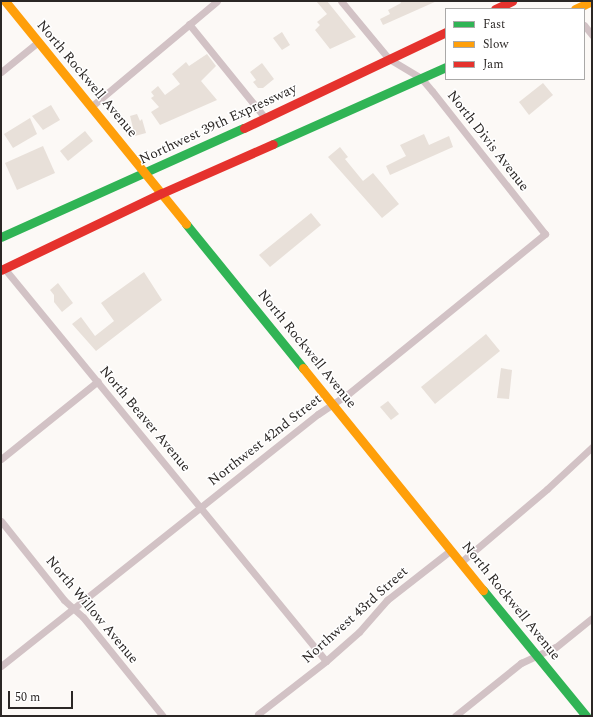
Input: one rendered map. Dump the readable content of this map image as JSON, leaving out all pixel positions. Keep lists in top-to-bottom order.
{
  "streets": {
    "main road": ["North Rockwell Avenue", "Northwest 39th Expressway"],
    "street": [
      "North Divis Avenue",
      "North Beaver Avenue",
      "Northwest 42nd Street",
      "North Willow Avenue",
      "Northwest 43rd Street"
    ]
  },
  "crossings": [
    ["North Rockwell Avenue", "Northwest 39th Expressway"],
    ["North Rockwell Avenue", "Northwest 42nd Street"],
    ["North Rockwell Avenue", "Northwest 43rd Street"],
    ["Northwest 39th Expressway", "North Divis Avenue"],
    ["North Divis Avenue", "Northwest 42nd Street"],
    ["North Beaver Avenue", "Northwest 42nd Street"],
    ["North Beaver Avenue", "Northwest 43rd Street"],
    ["Northwest 42nd Street", "North Willow Avenue"]
  ],
  "legend": ["Fast", "Slow", "Jam"],
  "scale_bar": "50 m"
}
